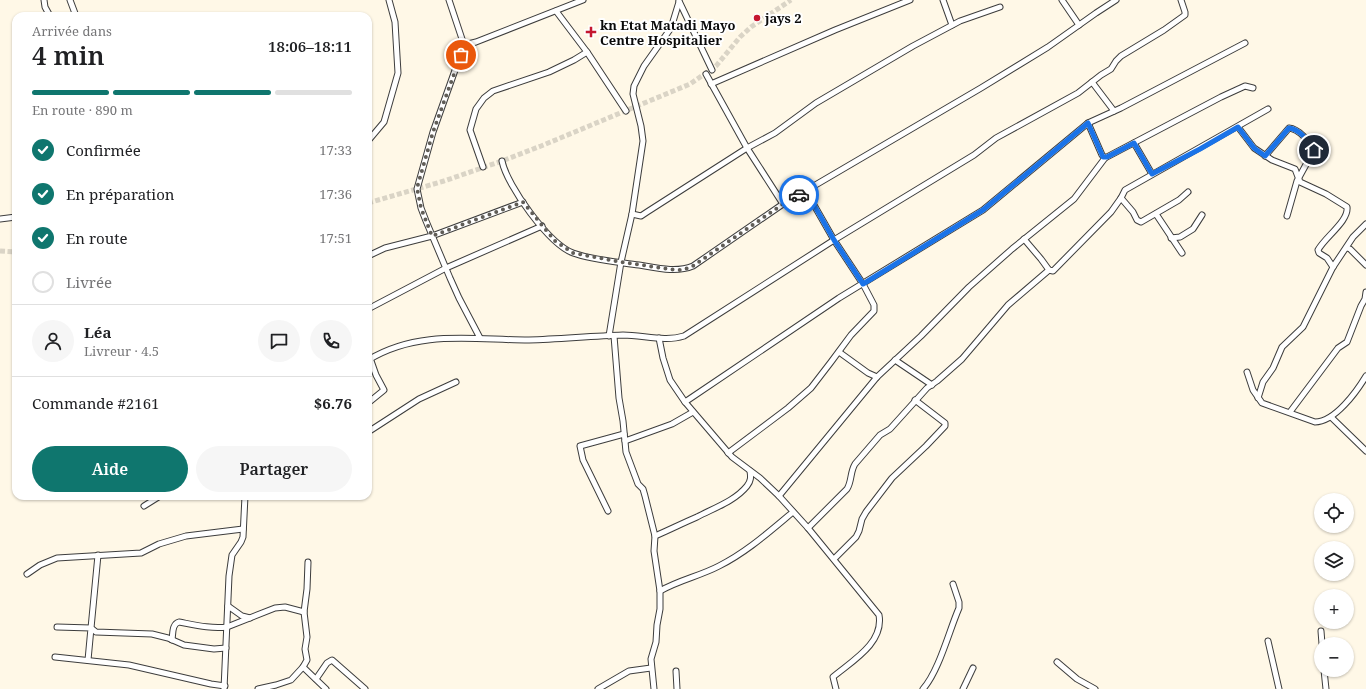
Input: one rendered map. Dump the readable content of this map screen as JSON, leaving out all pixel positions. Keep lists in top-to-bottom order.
{
  "places": {
    "other": ["jays 2"],
    "health": ["kn Etat Matadi Mayo Centre Hospitalier"]
  },
  "page": {
    "heading": ["4 min", "Arrivée dans", "18:06–18:11"],
    "panel": [
      "Léa",
      "Livreur · 4.5",
      "Commande #2161",
      "$6.76"
    ],
    "bar": "En route · 890 m",
    "list": [
      ["Confirmée", "17:33"],
      ["En préparation", "17:36"],
      ["En route", "17:51"],
      "Livrée"
    ],
    "buttons": ["Aide", "Partager"],
    "map_buttons": ["+", "−"]
  }
}
